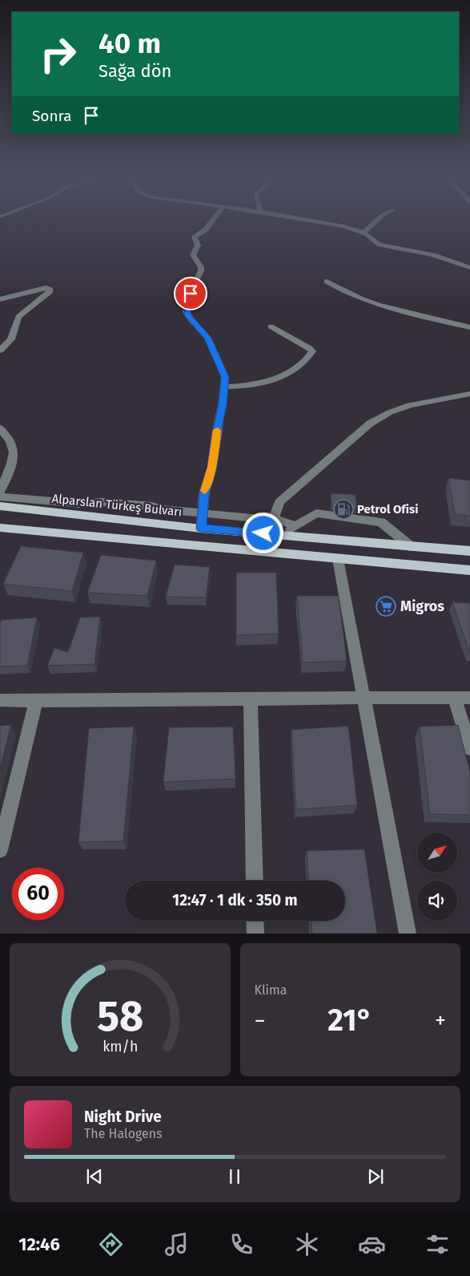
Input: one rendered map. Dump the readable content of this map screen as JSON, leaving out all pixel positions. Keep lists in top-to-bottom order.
{
  "streets": {
    "main road": ["Alparslan Türkeş Bulvarı"]
  },
  "places": {
    "fuel station": ["Petrol Ofisi"],
    "supermarket": ["Migros"]
  },
  "north": "top right",
  "page": {
    "turn": ["40 m", "Sağa dön"],
    "then": "Sonra",
    "limit": "60",
    "trip": "12:47 · 1 dk · 350 m",
    "tile": "Klima",
    "heat": ["−", "21°", "+"],
    "song": ["Night Drive", "The Halogens"],
    "tabs": "12:46",
    "gauge": ["58", "km/h"]
  }
}
